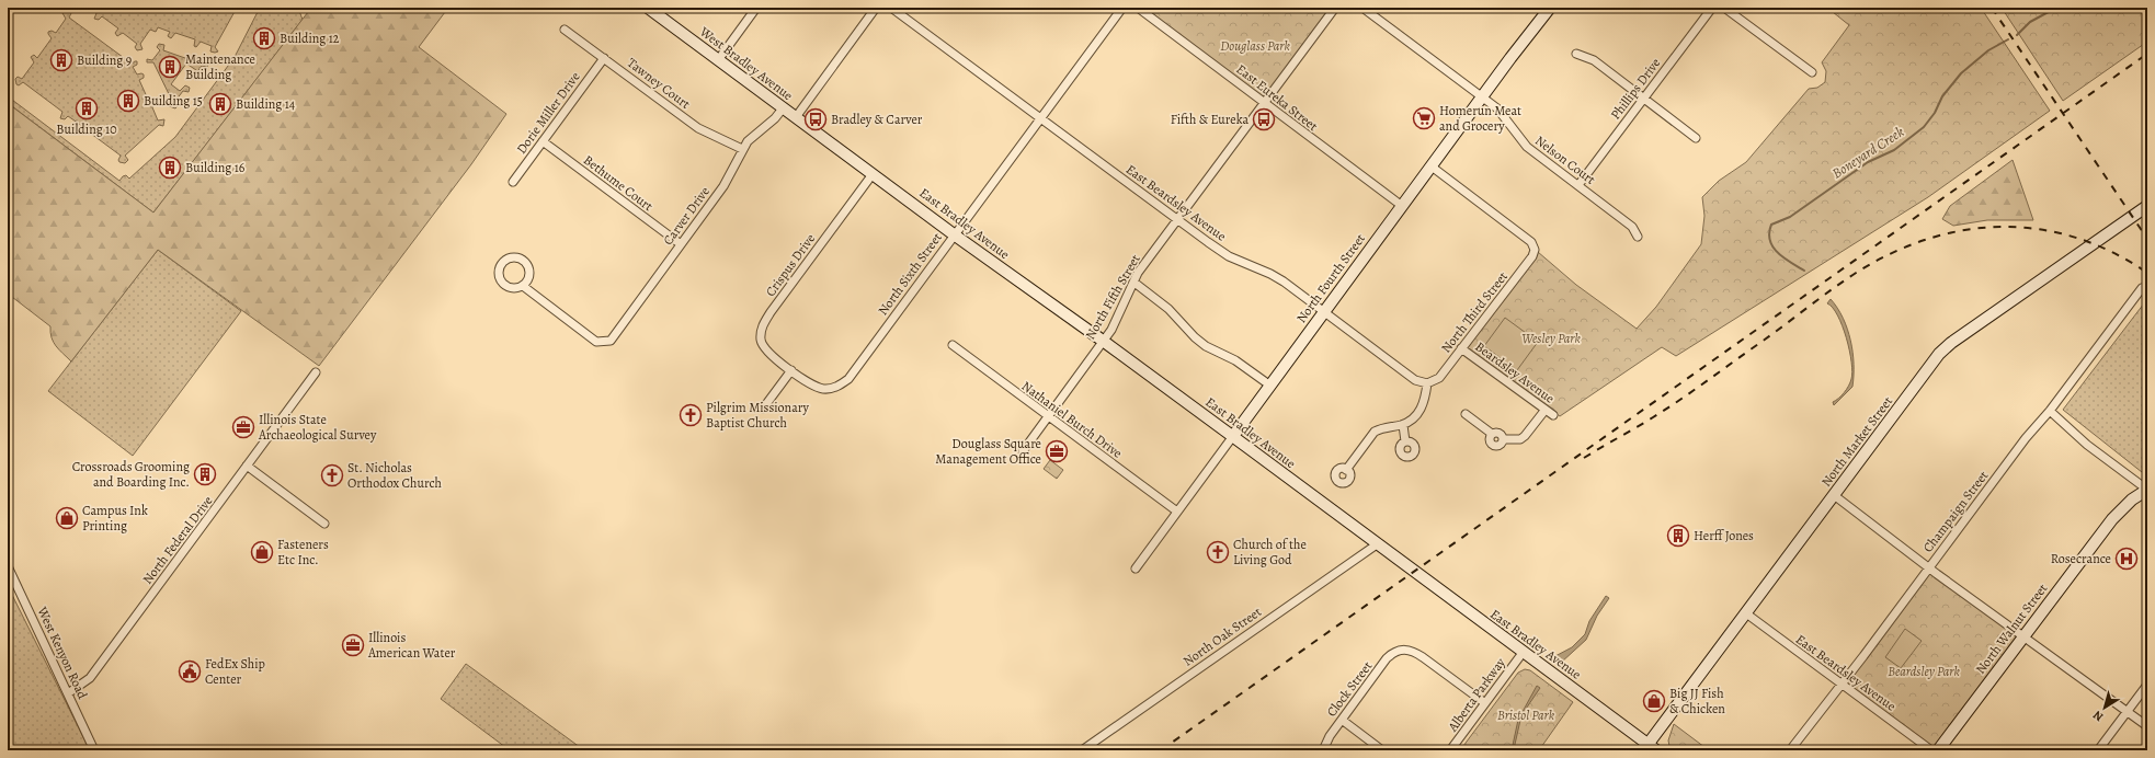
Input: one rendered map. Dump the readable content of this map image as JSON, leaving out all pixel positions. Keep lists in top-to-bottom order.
{
  "streets": {
    "street": [
      "West Bradley Avenue",
      "Tawney Court",
      "Phillips Drive",
      "East Eureka Street",
      "Dorie Miller Drive",
      "Nelson Court",
      "Bethume Court",
      "East Beardsley Avenue",
      "Carver Drive",
      "East Bradley Avenue",
      "Crispus Drive",
      "North Sixth Street",
      "North Fourth Street",
      "North Fifth Street",
      "North Third Street",
      "Beardsley Avenue",
      "Nathaniel Burch Drive",
      "North Market Street",
      "Champaign Street",
      "North Federal Drive",
      "North Walnut Street",
      "North Oak Street",
      "West Kenyon Road",
      "Clock Street",
      "Alberta Parkway"
    ]
  },
  "crossings": [
    ["West Bradley Avenue", "Carver Drive"],
    ["West Bradley Avenue", "East Bradley Avenue"],
    ["Tawney Court", "Dorie Miller Drive"],
    ["Tawney Court", "Carver Drive"],
    ["Phillips Drive", "Nelson Court"],
    ["East Eureka Street", "North Fourth Street"],
    ["East Eureka Street", "North Fifth Street"],
    ["Dorie Miller Drive", "Bethume Court"],
    ["Nelson Court", "North Fourth Street"],
    ["Bethume Court", "Carver Drive"],
    ["East Beardsley Avenue", "North Sixth Street"],
    ["East Beardsley Avenue", "North Fourth Street"],
    ["East Beardsley Avenue", "North Fifth Street"],
    ["East Beardsley Avenue", "North Third Street"],
    ["East Beardsley Avenue", "North Market Street"],
    ["East Beardsley Avenue", "Champaign Street"],
    ["East Bradley Avenue", "Crispus Drive"],
    ["East Bradley Avenue", "North Sixth Street"],
    ["East Bradley Avenue", "North Fourth Street"],
    ["East Bradley Avenue", "North Fifth Street"],
    ["East Bradley Avenue", "North Market Street"],
    ["East Bradley Avenue", "North Oak Street"],
    ["East Bradley Avenue", "Alberta Parkway"],
    ["Crispus Drive", "North Sixth Street"],
    ["North Fourth Street", "North Third Street"],
    ["North Fourth Street", "Nathaniel Burch Drive"],
    ["North Fifth Street", "Nathaniel Burch Drive"],
    ["North Third Street", "Beardsley Avenue"],
    ["North Federal Drive", "West Kenyon Road"],
    ["Clock Street", "Alberta Parkway"]
  ],
  "water": ["Boneyard Creek"],
  "parks": [
    "Douglass Park",
    "Wesley Park",
    "Beardsley Park",
    "Bristol Park"
  ],
  "places": {
    "building": [
      "Building 12",
      "Building 9",
      "Maintenance Building",
      "Building 15",
      "Building 14",
      "Building 10",
      "Building 16",
      "Crossroads Grooming and Boarding Inc.",
      "Herff Jones"
    ],
    "supermarket": ["Homerun Meat and Grocery"],
    "bus stop": ["Bradley & Carver", "Fifth & Eureka"],
    "church": ["Pilgrim Missionary Baptist Church", "St. Nicholas Orthodox Church", "Church of the Living God"],
    "office": ["Illinois State Archaeological Survey", "Douglass Square Management Office", "Illinois American Water"],
    "shop": ["Campus Ink Printing", "Fasteners Etc Inc.", "Big JJ Fish & Chicken"],
    "hospital": ["Rosecrance"],
    "public building": ["FedEx Ship Center"]
  },
  "north": "bottom left"
}
